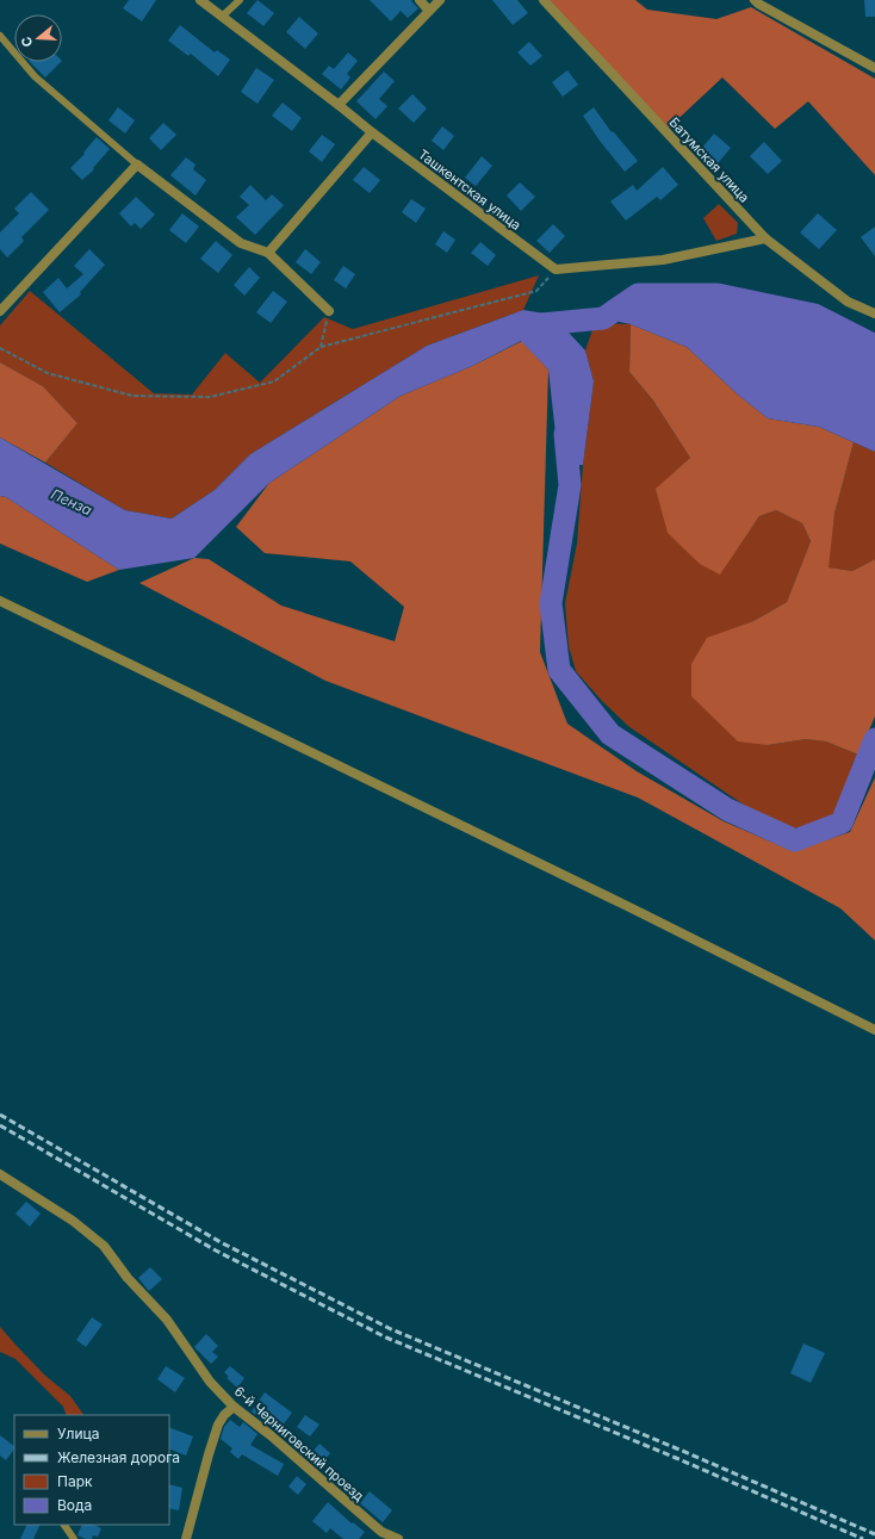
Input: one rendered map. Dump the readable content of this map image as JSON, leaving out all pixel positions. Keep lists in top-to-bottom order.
{
  "streets": {
    "street": ["Батумская улица", "Ташкентская улица", "6-й Черниговский проезд"]
  },
  "water": ["Пенза"],
  "legend": [
    "Улица",
    "Железная дорога",
    "Парк",
    "Вода"
  ],
  "north": "left"
}
